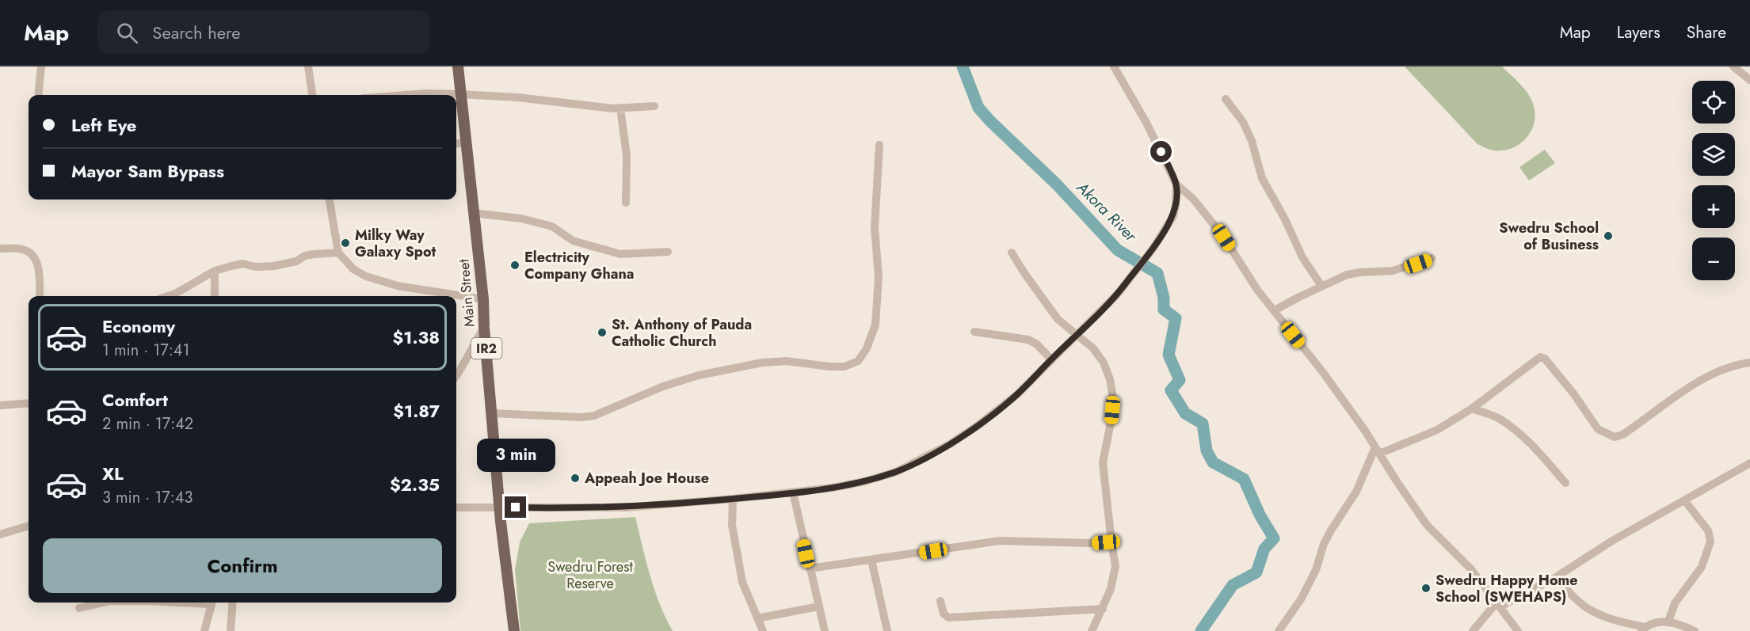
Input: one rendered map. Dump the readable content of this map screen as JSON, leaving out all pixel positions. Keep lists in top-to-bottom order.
{
  "streets": {
    "main road": ["Main Street", "IR2"]
  },
  "water": ["Akora River"],
  "parks": ["Swedru Forest Reserve"],
  "places": [
    "Swedru School of Business",
    "Milky Way Galaxy Spot",
    "Electricity Company Ghana",
    "St. Anthony of Pauda Catholic Church",
    "Appeah Joe House",
    "Swedru Happy Home School (SWEHAPS)"
  ],
  "page": {
    "header": "Map",
    "search": "Search here",
    "nav": ["Map", "Layers", "Share"],
    "map_buttons": ["+", "−"],
    "banner": ["Left Eye", "Mayor Sam Bypass"],
    "list": [
      {
        "name": "Economy",
        "note": "1 min · 17:41",
        "value": "$1.38"
      },
      {
        "name": "Comfort",
        "note": "2 min · 17:42",
        "value": "$1.87"
      },
      {
        "name": "XL",
        "note": "3 min · 17:43",
        "value": "$2.35"
      }
    ],
    "bubble": "3 min",
    "buttons": "Confirm"
  }
}
